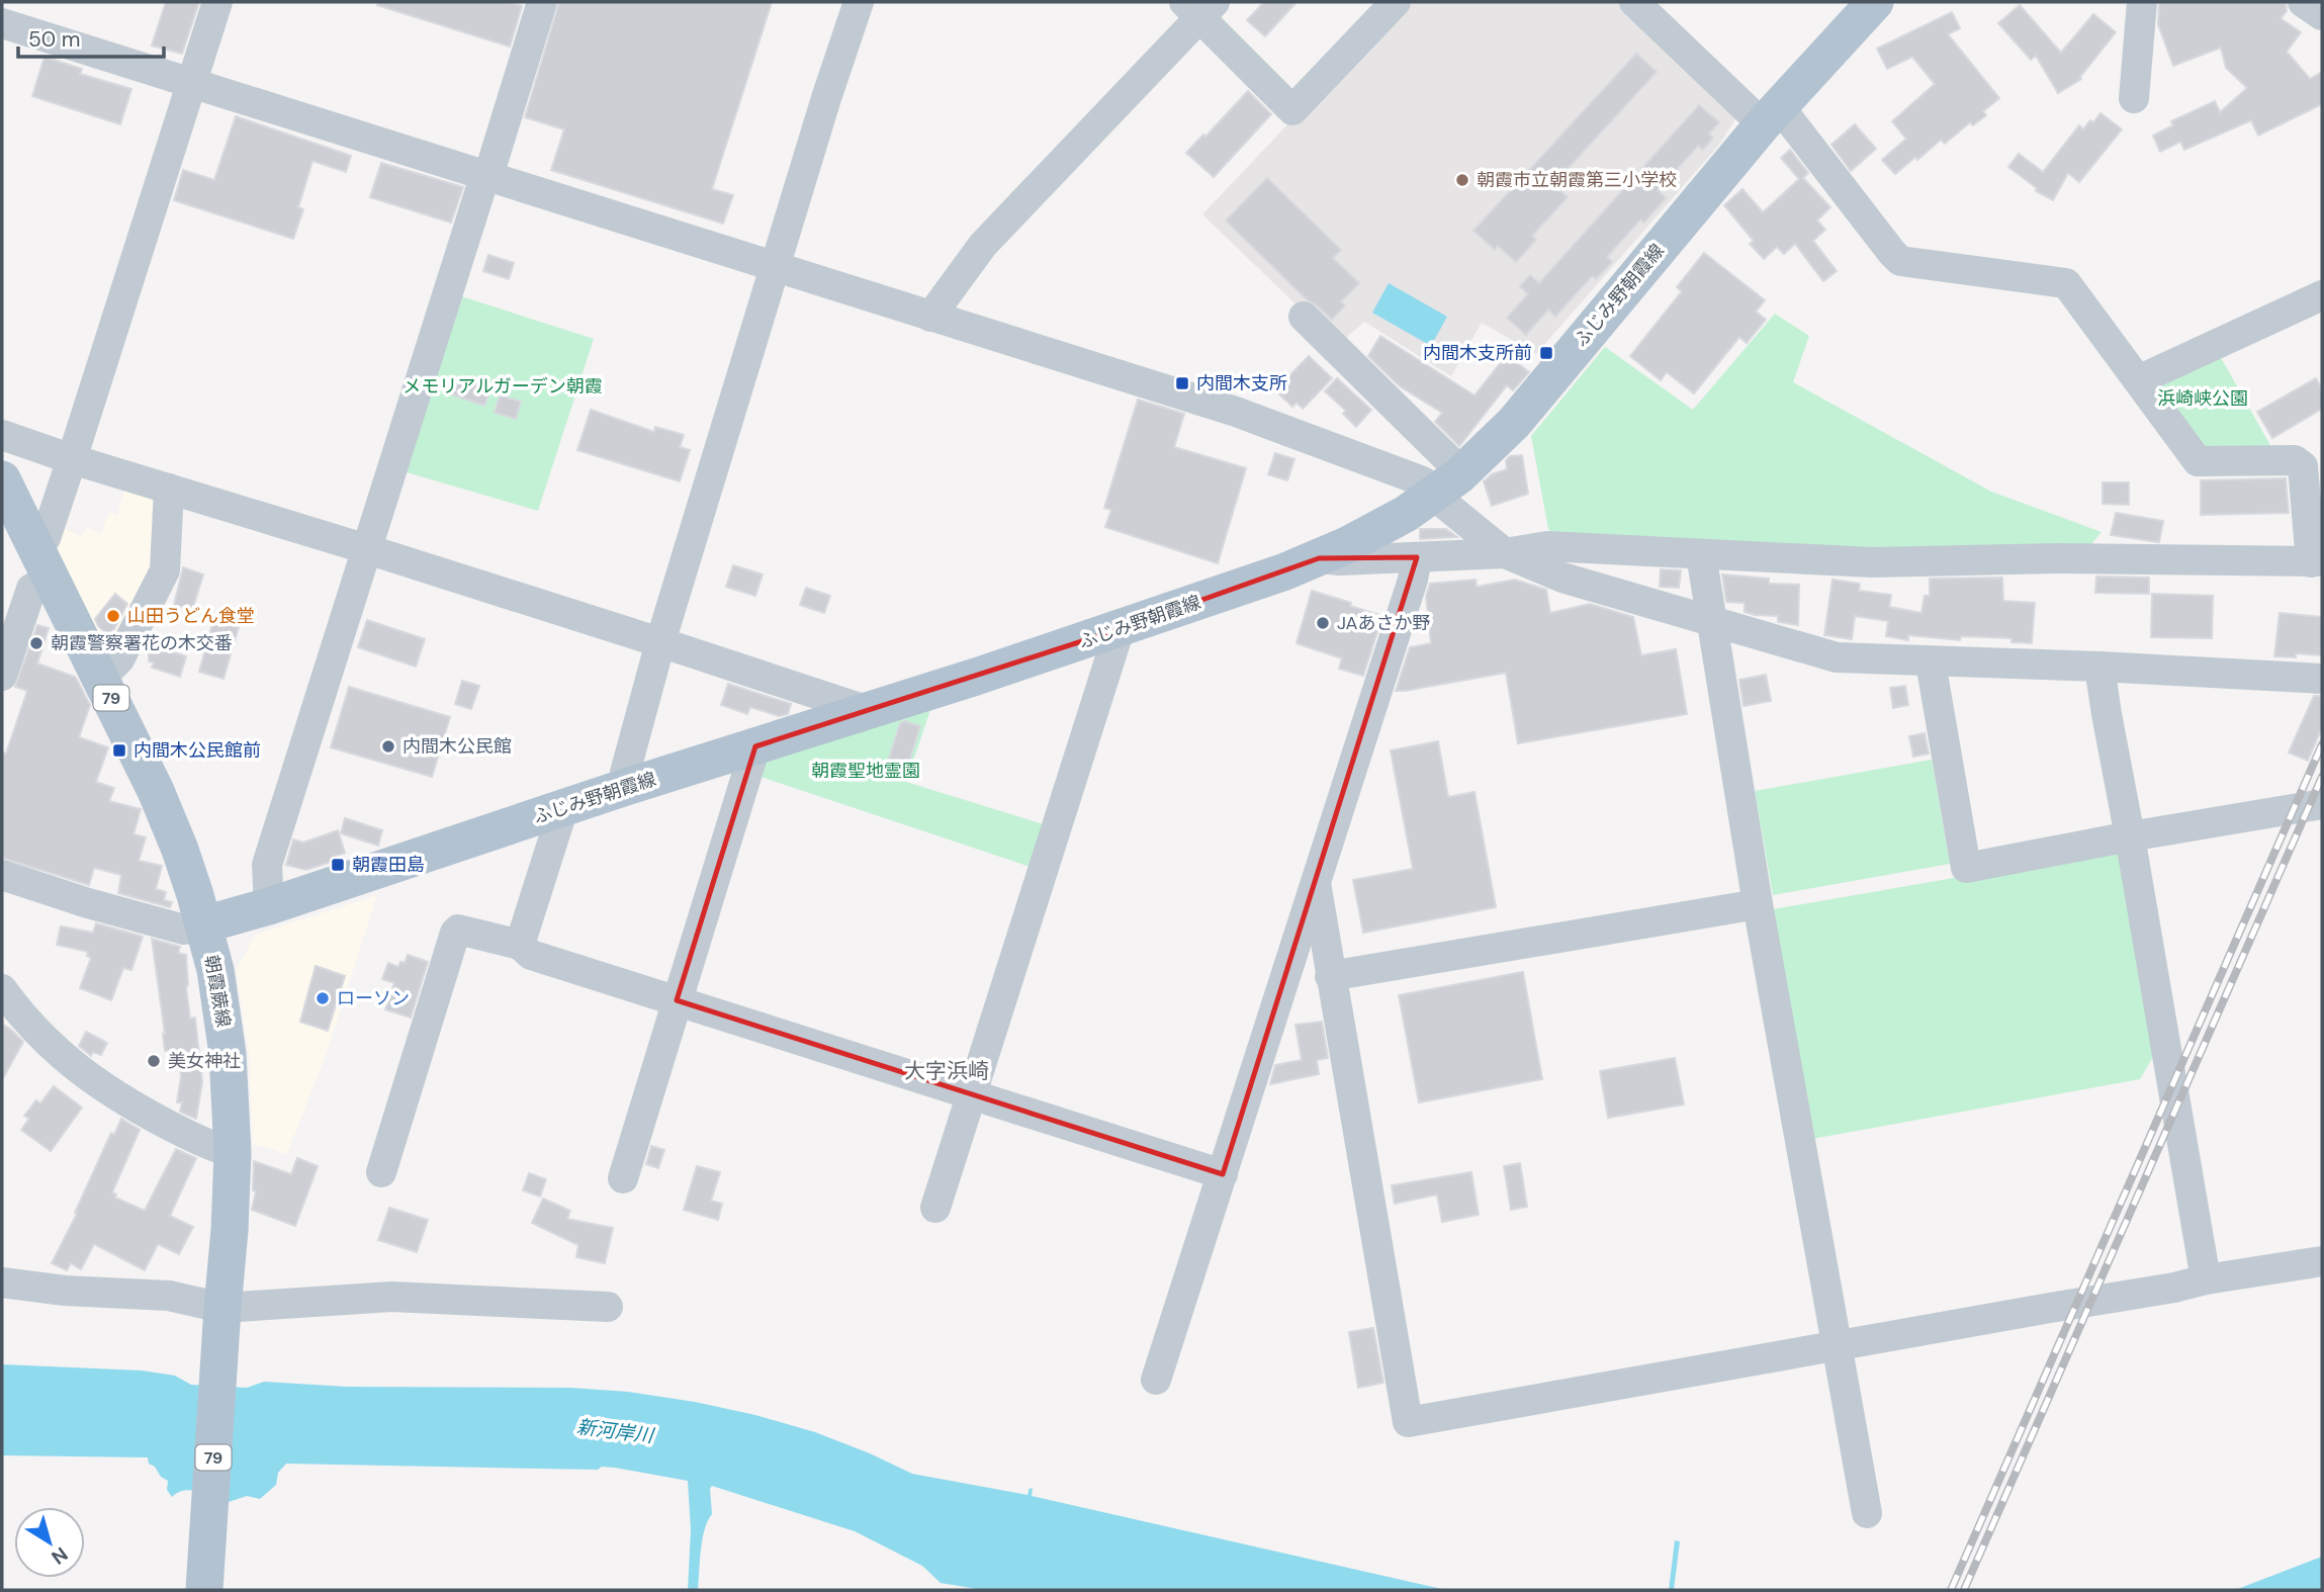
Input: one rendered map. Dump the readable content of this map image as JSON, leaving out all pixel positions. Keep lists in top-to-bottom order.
{
  "streets": {
    "main road": ["ふじみ野朝霞線", "79", "朝霞蕨線"]
  },
  "crossings": [
    ["ふじみ野朝霞線", "朝霞蕨線"]
  ],
  "districts": ["大字浜崎"],
  "water": ["新河岸川"],
  "parks": ["メモリアルガーデン朝霞", "浜崎峡公園", "朝霞聖地霊園"],
  "places": {
    "other": [
      "朝霞市立朝霞第三小学校",
      "山田うどん食堂",
      "JAあさか野",
      "朝霞警察署花の木交番",
      "内間木公民館",
      "ローソン",
      "美女神社"
    ],
    "transit": [
      "内間木支所前",
      "内間木支所",
      "内間木公民館前",
      "朝霞田島"
    ]
  },
  "scale_bar": "50 m",
  "north": "bottom right"
}
